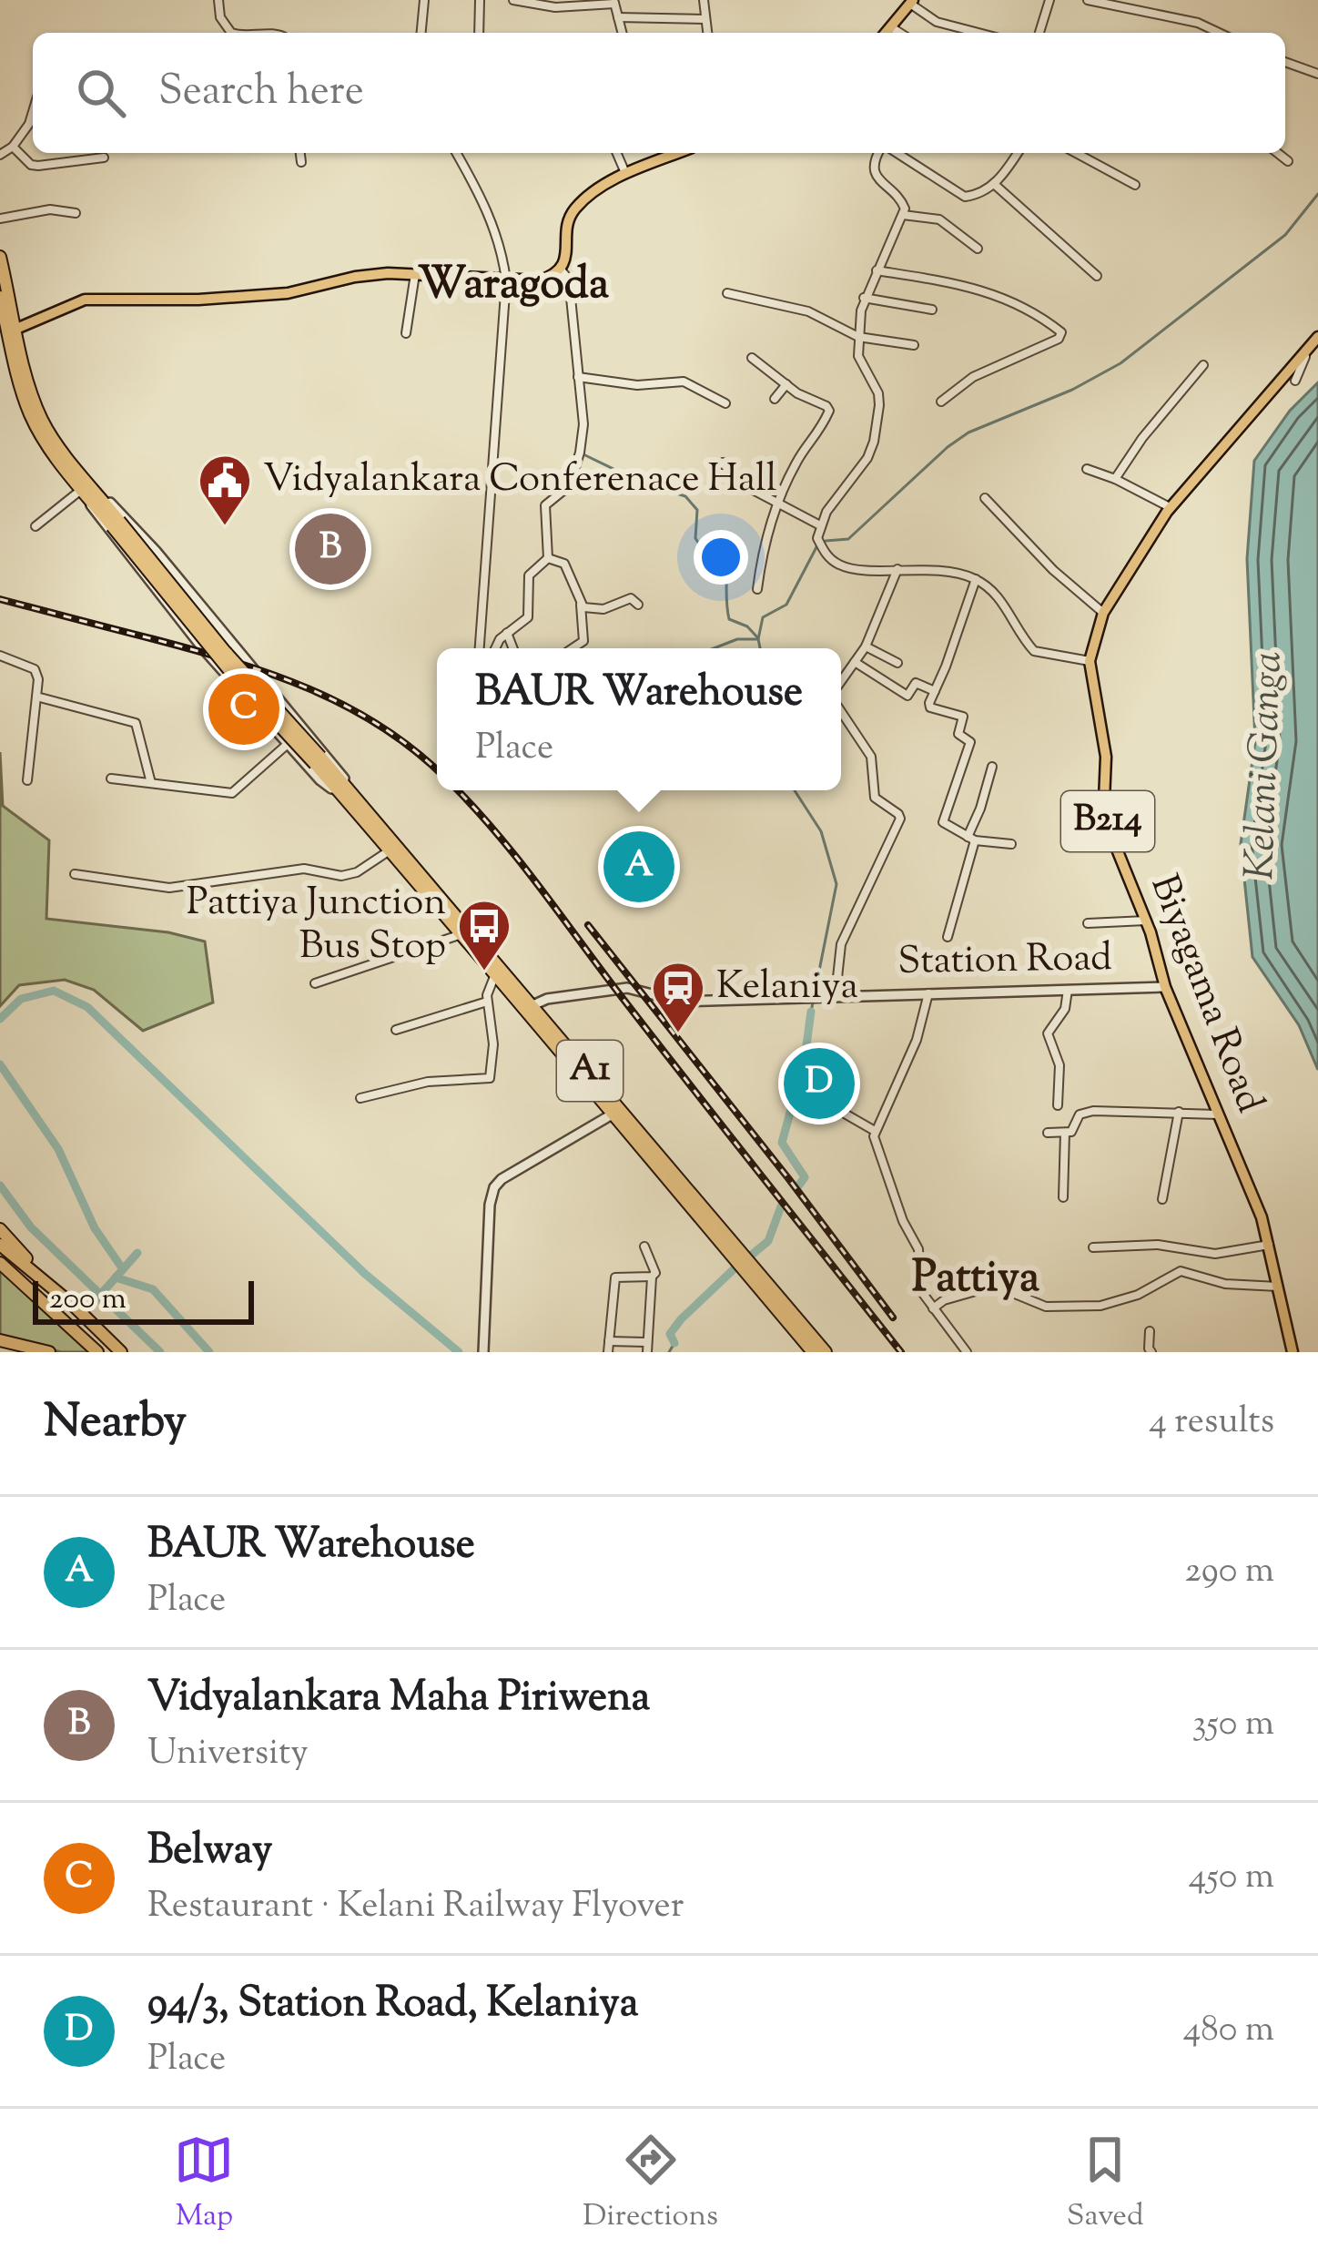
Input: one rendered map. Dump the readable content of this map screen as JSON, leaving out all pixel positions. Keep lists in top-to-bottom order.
{
  "streets": {
    "highway": ["A1"],
    "main road": ["B214", "Biyagama Road"],
    "street": ["Station Road"]
  },
  "crossings": [
    ["Station Road", "Biyagama Road"],
    ["Station Road", "A1"]
  ],
  "districts": ["Waragoda", "Pattiya"],
  "water": ["Kelani Ganga"],
  "places": {
    "public building": ["Vidyalankara Conferenace Hall"],
    "bus stop": ["Pattiya Junction Bus Stop"],
    "station": ["Kelaniya"]
  },
  "scale_bar": "200 m",
  "page": {
    "search": "Search here",
    "pins": [
      "B",
      "C",
      "A",
      "D"
    ],
    "popup": ["BAUR Warehouse", "Place"],
    "scale": "200 m",
    "heading": ["Nearby", "4 results"],
    "list": [
      {
        "mark": "A",
        "name": "BAUR Warehouse",
        "note": "Place",
        "value": "290 m"
      },
      {
        "mark": "B",
        "name": "Vidyalankara Maha Piriwena",
        "note": "University",
        "value": "350 m"
      },
      {
        "mark": "C",
        "name": "Belway",
        "note": "Restaurant · Kelani Railway Flyover",
        "value": "450 m"
      },
      {
        "mark": "D",
        "name": "94/3, Station Road, Kelaniya",
        "note": "Place",
        "value": "480 m"
      }
    ],
    "nav": ["Map", "Directions", "Saved"]
  }
}
